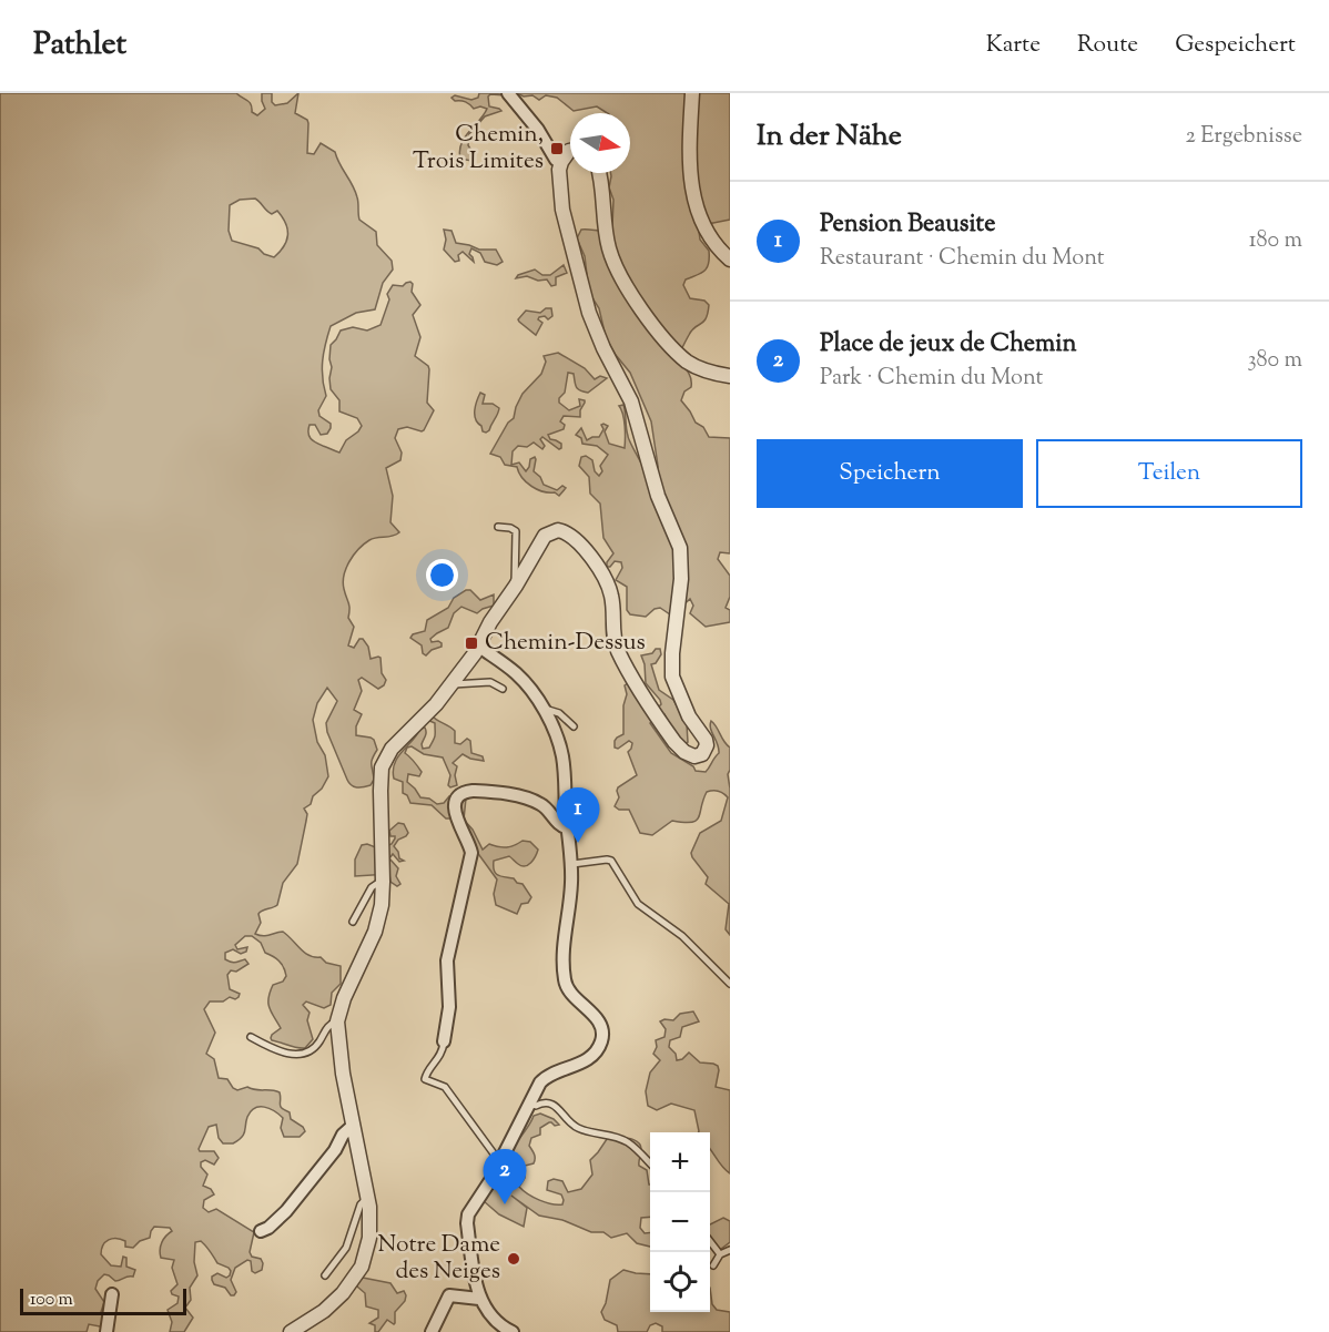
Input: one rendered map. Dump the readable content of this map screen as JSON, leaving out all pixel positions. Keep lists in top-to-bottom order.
{
  "places": {
    "transit": ["Chemin, Trois Limites", "Chemin-Dessus"],
    "other": ["Notre Dame des Neiges"]
  },
  "scale_bar": "100 m",
  "north": "right",
  "page": {
    "header": "Pathlet",
    "nav": ["Karte", "Route", "Gespeichert"],
    "heading": ["In der Nähe", "2 Ergebnisse"],
    "list": [
      {
        "mark": "1",
        "name": "Pension Beausite",
        "note": "Restaurant · Chemin du Mont",
        "value": "180 m"
      },
      {
        "mark": "2",
        "name": "Place de jeux de Chemin",
        "note": "Park · Chemin du Mont",
        "value": "380 m"
      }
    ],
    "buttons": ["Speichern", "Teilen"],
    "pins": ["1", "2"],
    "map_buttons": ["+", "−"],
    "scale": "100 m"
  }
}
